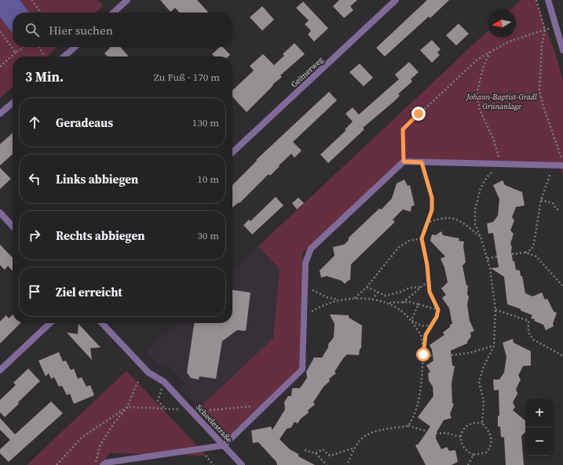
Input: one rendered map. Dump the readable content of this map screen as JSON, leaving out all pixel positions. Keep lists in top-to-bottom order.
{
  "streets": {
    "street": ["Geitnerweg", "Scheelestraße"]
  },
  "parks": ["Johann-Baptist-Gradl Grünanlage"],
  "north": "left",
  "page": {
    "search": "Hier suchen",
    "heading": ["3 Min.", "Zu Fuß · 170 m"],
    "list": [
      ["Geradeaus", "130 m"],
      ["Links abbiegen", "10 m"],
      ["Rechts abbiegen", "30 m"],
      "Ziel erreicht"
    ],
    "map_buttons": ["+", "−"]
  }
}
